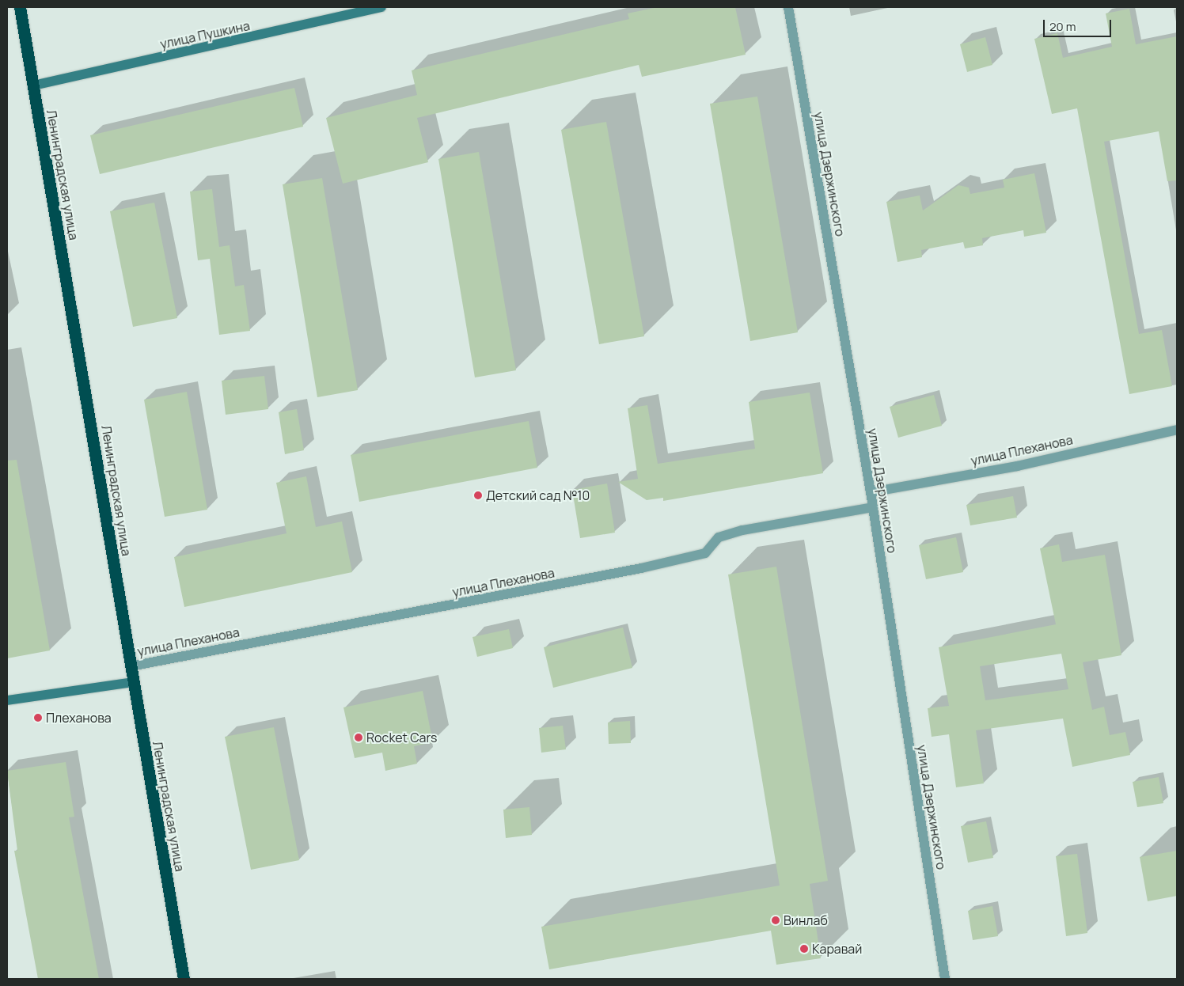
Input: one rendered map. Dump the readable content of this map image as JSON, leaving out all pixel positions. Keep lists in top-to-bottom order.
{
  "streets": {
    "highway": ["Ленинградская улица"],
    "main road": ["улица Пушкина"],
    "street": ["улица Дзержинского", "улица Плеханова"]
  },
  "crossings": [
    ["улица Пушкина", "Ленинградская улица"],
    ["улица Дзержинского", "улица Плеханова"],
    ["Ленинградская улица", "улица Плеханова"]
  ],
  "places": [
    "Детский сад №10",
    "Плеханова",
    "Rocket Cars",
    "Винлаб",
    "Каравай"
  ],
  "scale_bar": "20 m"
}
